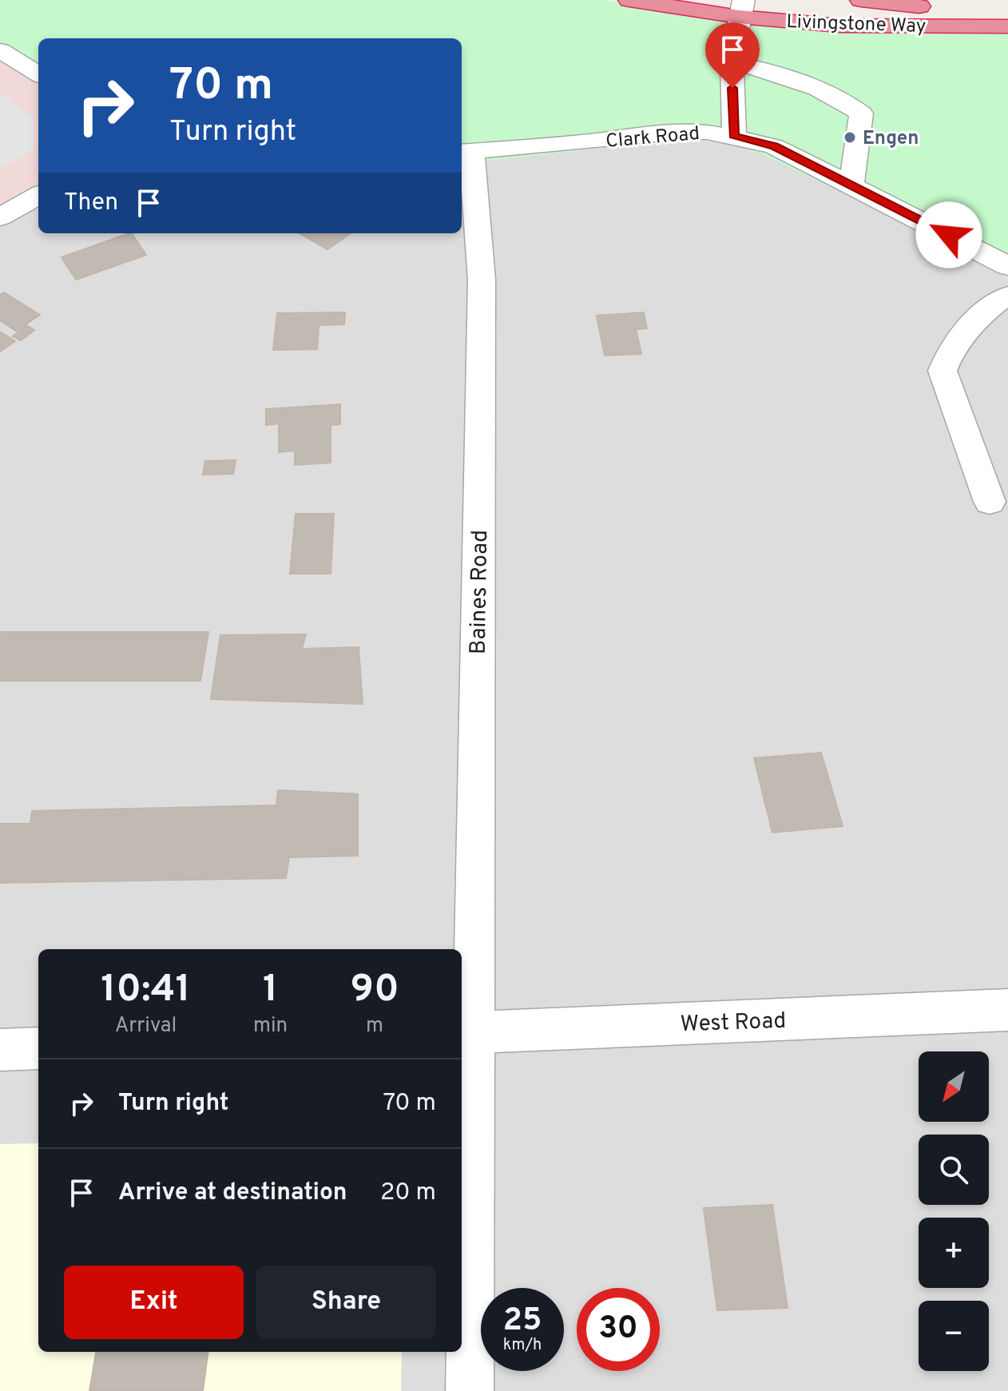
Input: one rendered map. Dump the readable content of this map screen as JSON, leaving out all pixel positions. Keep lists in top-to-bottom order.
{
  "streets": {
    "highway": ["Livingstone Way"],
    "street": ["Clark Road", "Baines Road", "West Road"]
  },
  "crossings": [
    ["Clark Road", "Baines Road"],
    ["Baines Road", "West Road"]
  ],
  "places": ["Engen"],
  "north": "bottom left",
  "page": {
    "turn": ["70 m", "Turn right"],
    "then": "Then",
    "eta": [
      "10:41",
      "Arrival",
      "1",
      "min",
      "90",
      "m"
    ],
    "map_buttons": ["+", "−"],
    "list": [
      {
        "name": "Turn right",
        "value": "70 m"
      },
      {
        "name": "Arrive at destination",
        "value": "20 m"
      }
    ],
    "buttons": ["Exit", "Share"],
    "speed": "25 km/h",
    "limit": "30"
  }
}
